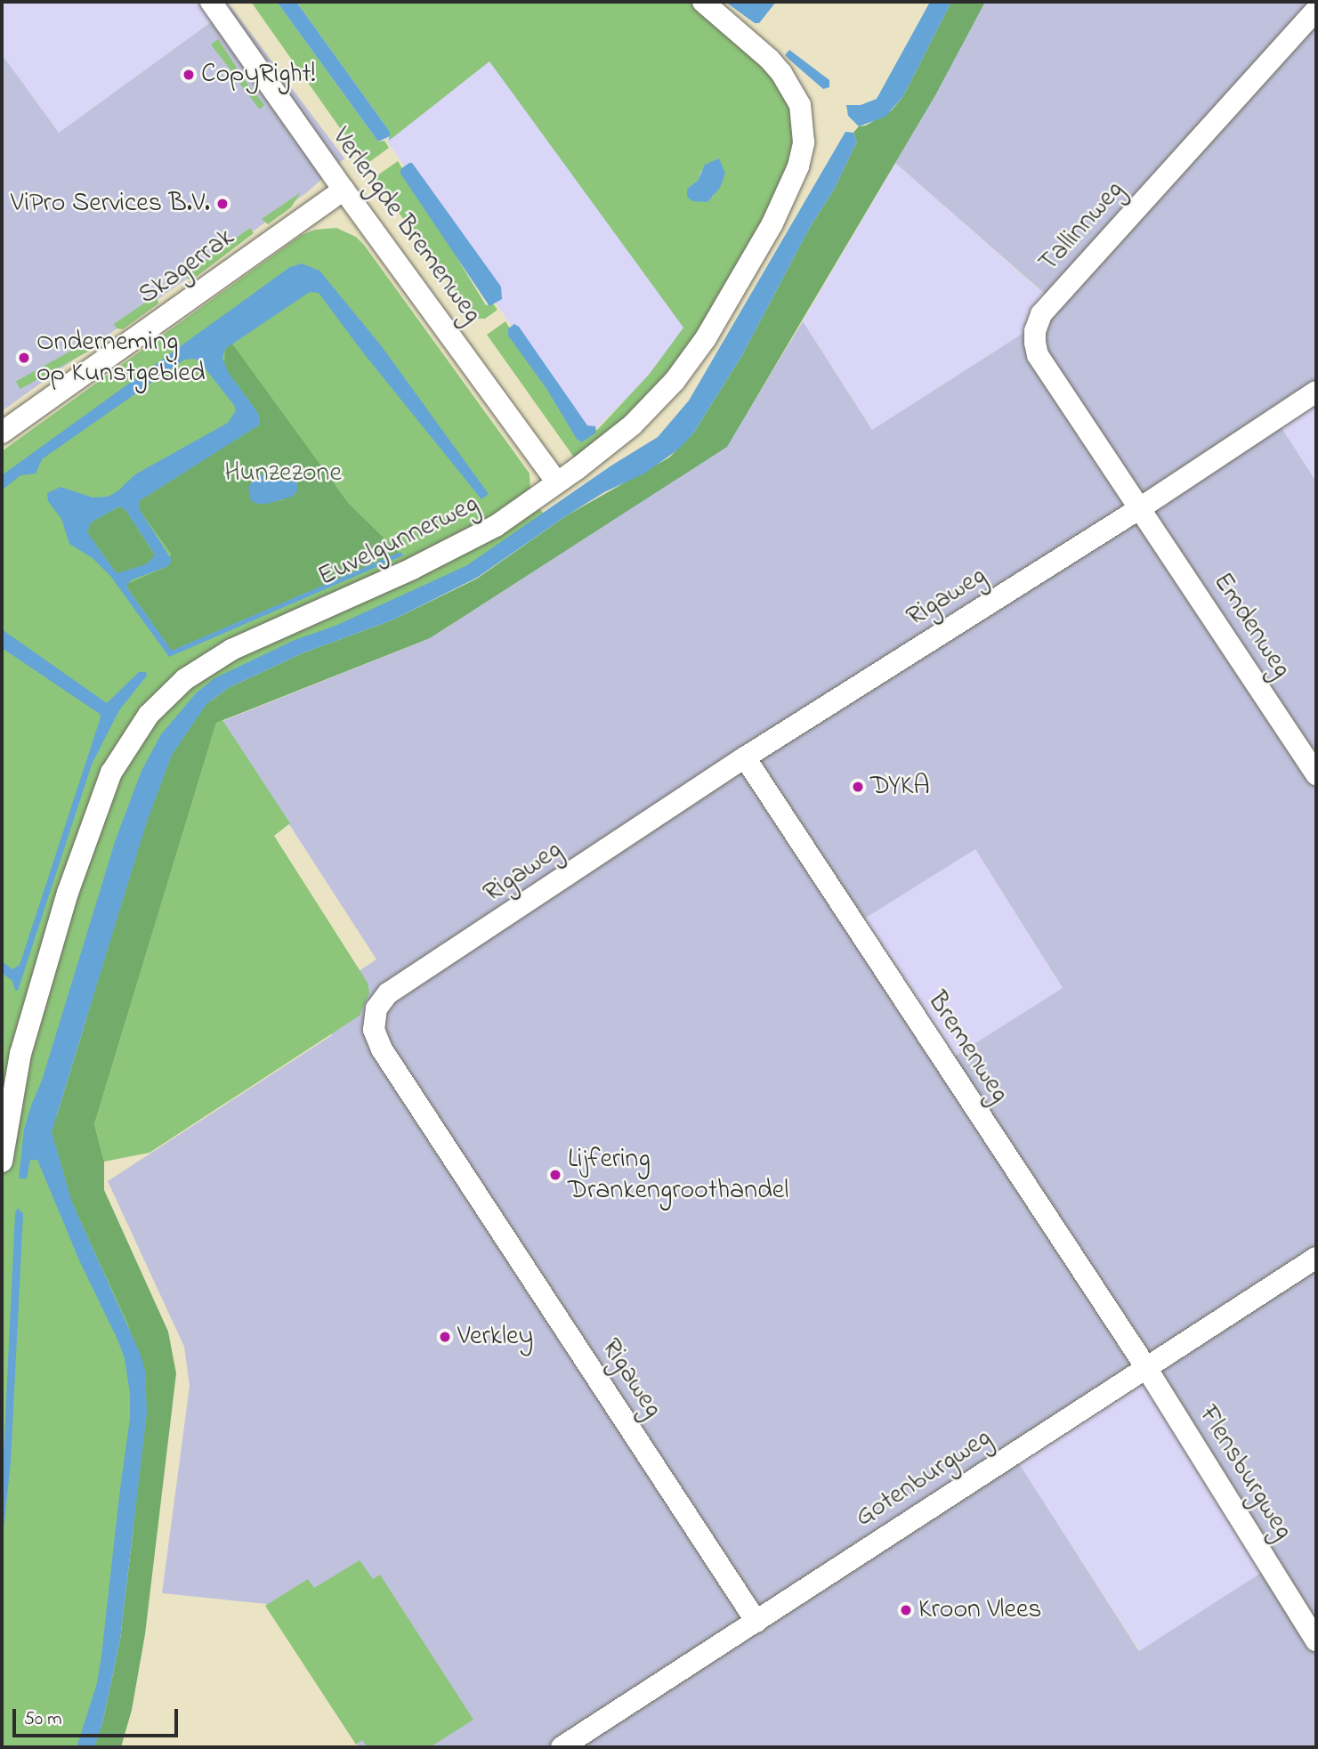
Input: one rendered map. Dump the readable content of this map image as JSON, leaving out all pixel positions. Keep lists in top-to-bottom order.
{
  "streets": {
    "street": [
      "Verlengde Bremenweg",
      "Tallinnweg",
      "Skagerrak",
      "Euvelgunnerweg",
      "Rigaweg",
      "Emdenweg",
      "Bremenweg",
      "Flensburgweg",
      "Gotenburgweg"
    ]
  },
  "crossings": [
    ["Verlengde Bremenweg", "Skagerrak"],
    ["Verlengde Bremenweg", "Euvelgunnerweg"],
    ["Tallinnweg", "Rigaweg"],
    ["Tallinnweg", "Emdenweg"],
    ["Rigaweg", "Emdenweg"],
    ["Rigaweg", "Bremenweg"],
    ["Rigaweg", "Gotenburgweg"],
    ["Bremenweg", "Flensburgweg"],
    ["Bremenweg", "Gotenburgweg"],
    ["Flensburgweg", "Gotenburgweg"]
  ],
  "parks": ["Hunzezone"],
  "places": [
    "CopyRight!",
    "ViPro Services B.V.",
    "Onderneming op Kunstgebied",
    "DYKA",
    "Lijfering Drankengroothandel",
    "Verkley",
    "Kroon Vlees"
  ],
  "scale_bar": "50 m"
}
